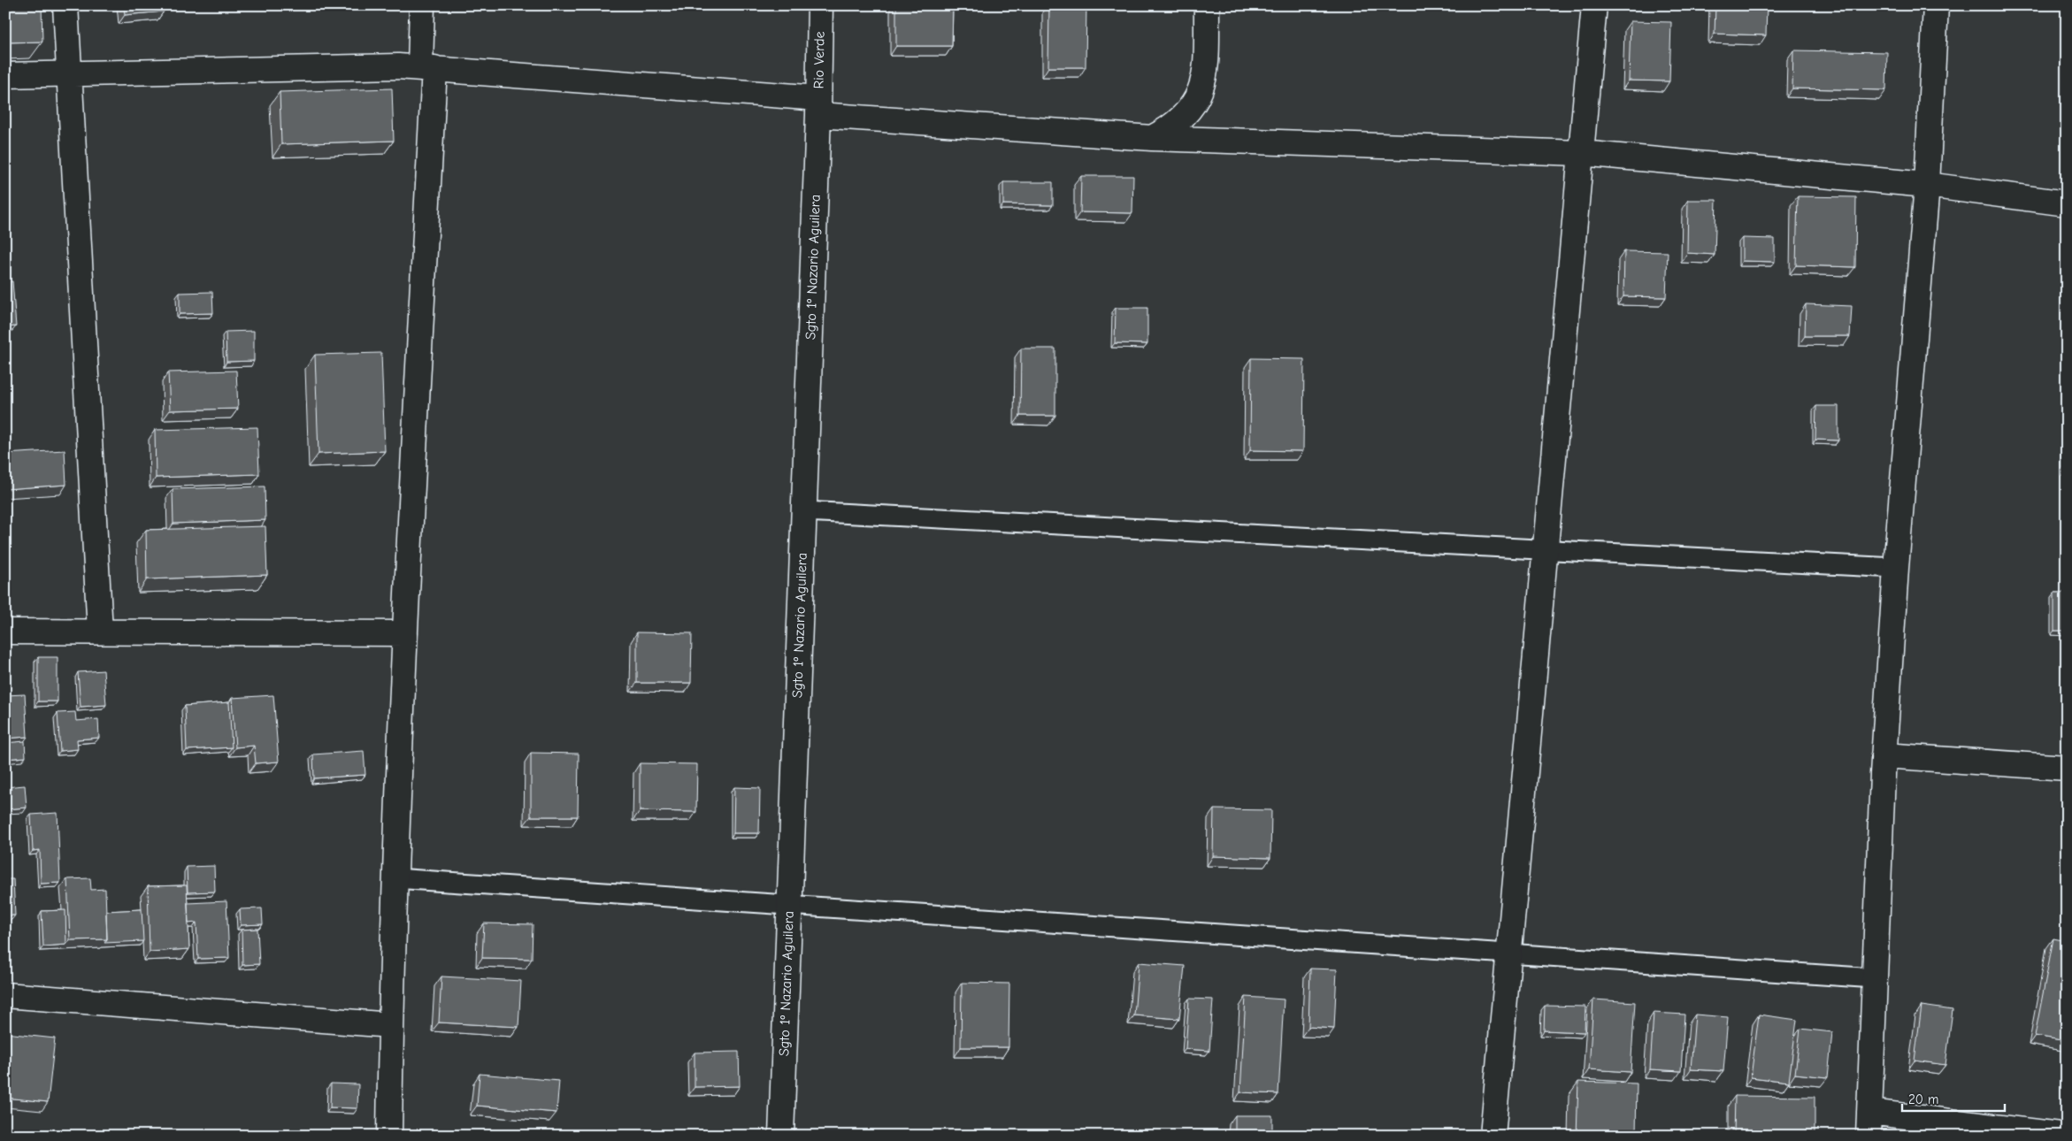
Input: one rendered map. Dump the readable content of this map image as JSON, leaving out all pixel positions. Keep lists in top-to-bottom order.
{
  "streets": {
    "street": ["Rio Verde", "Sgto 1º Nazario Aguilera"]
  },
  "crossings": [
    ["Rio Verde", "Sgto 1º Nazario Aguilera"]
  ],
  "scale_bar": "20 m"
}
